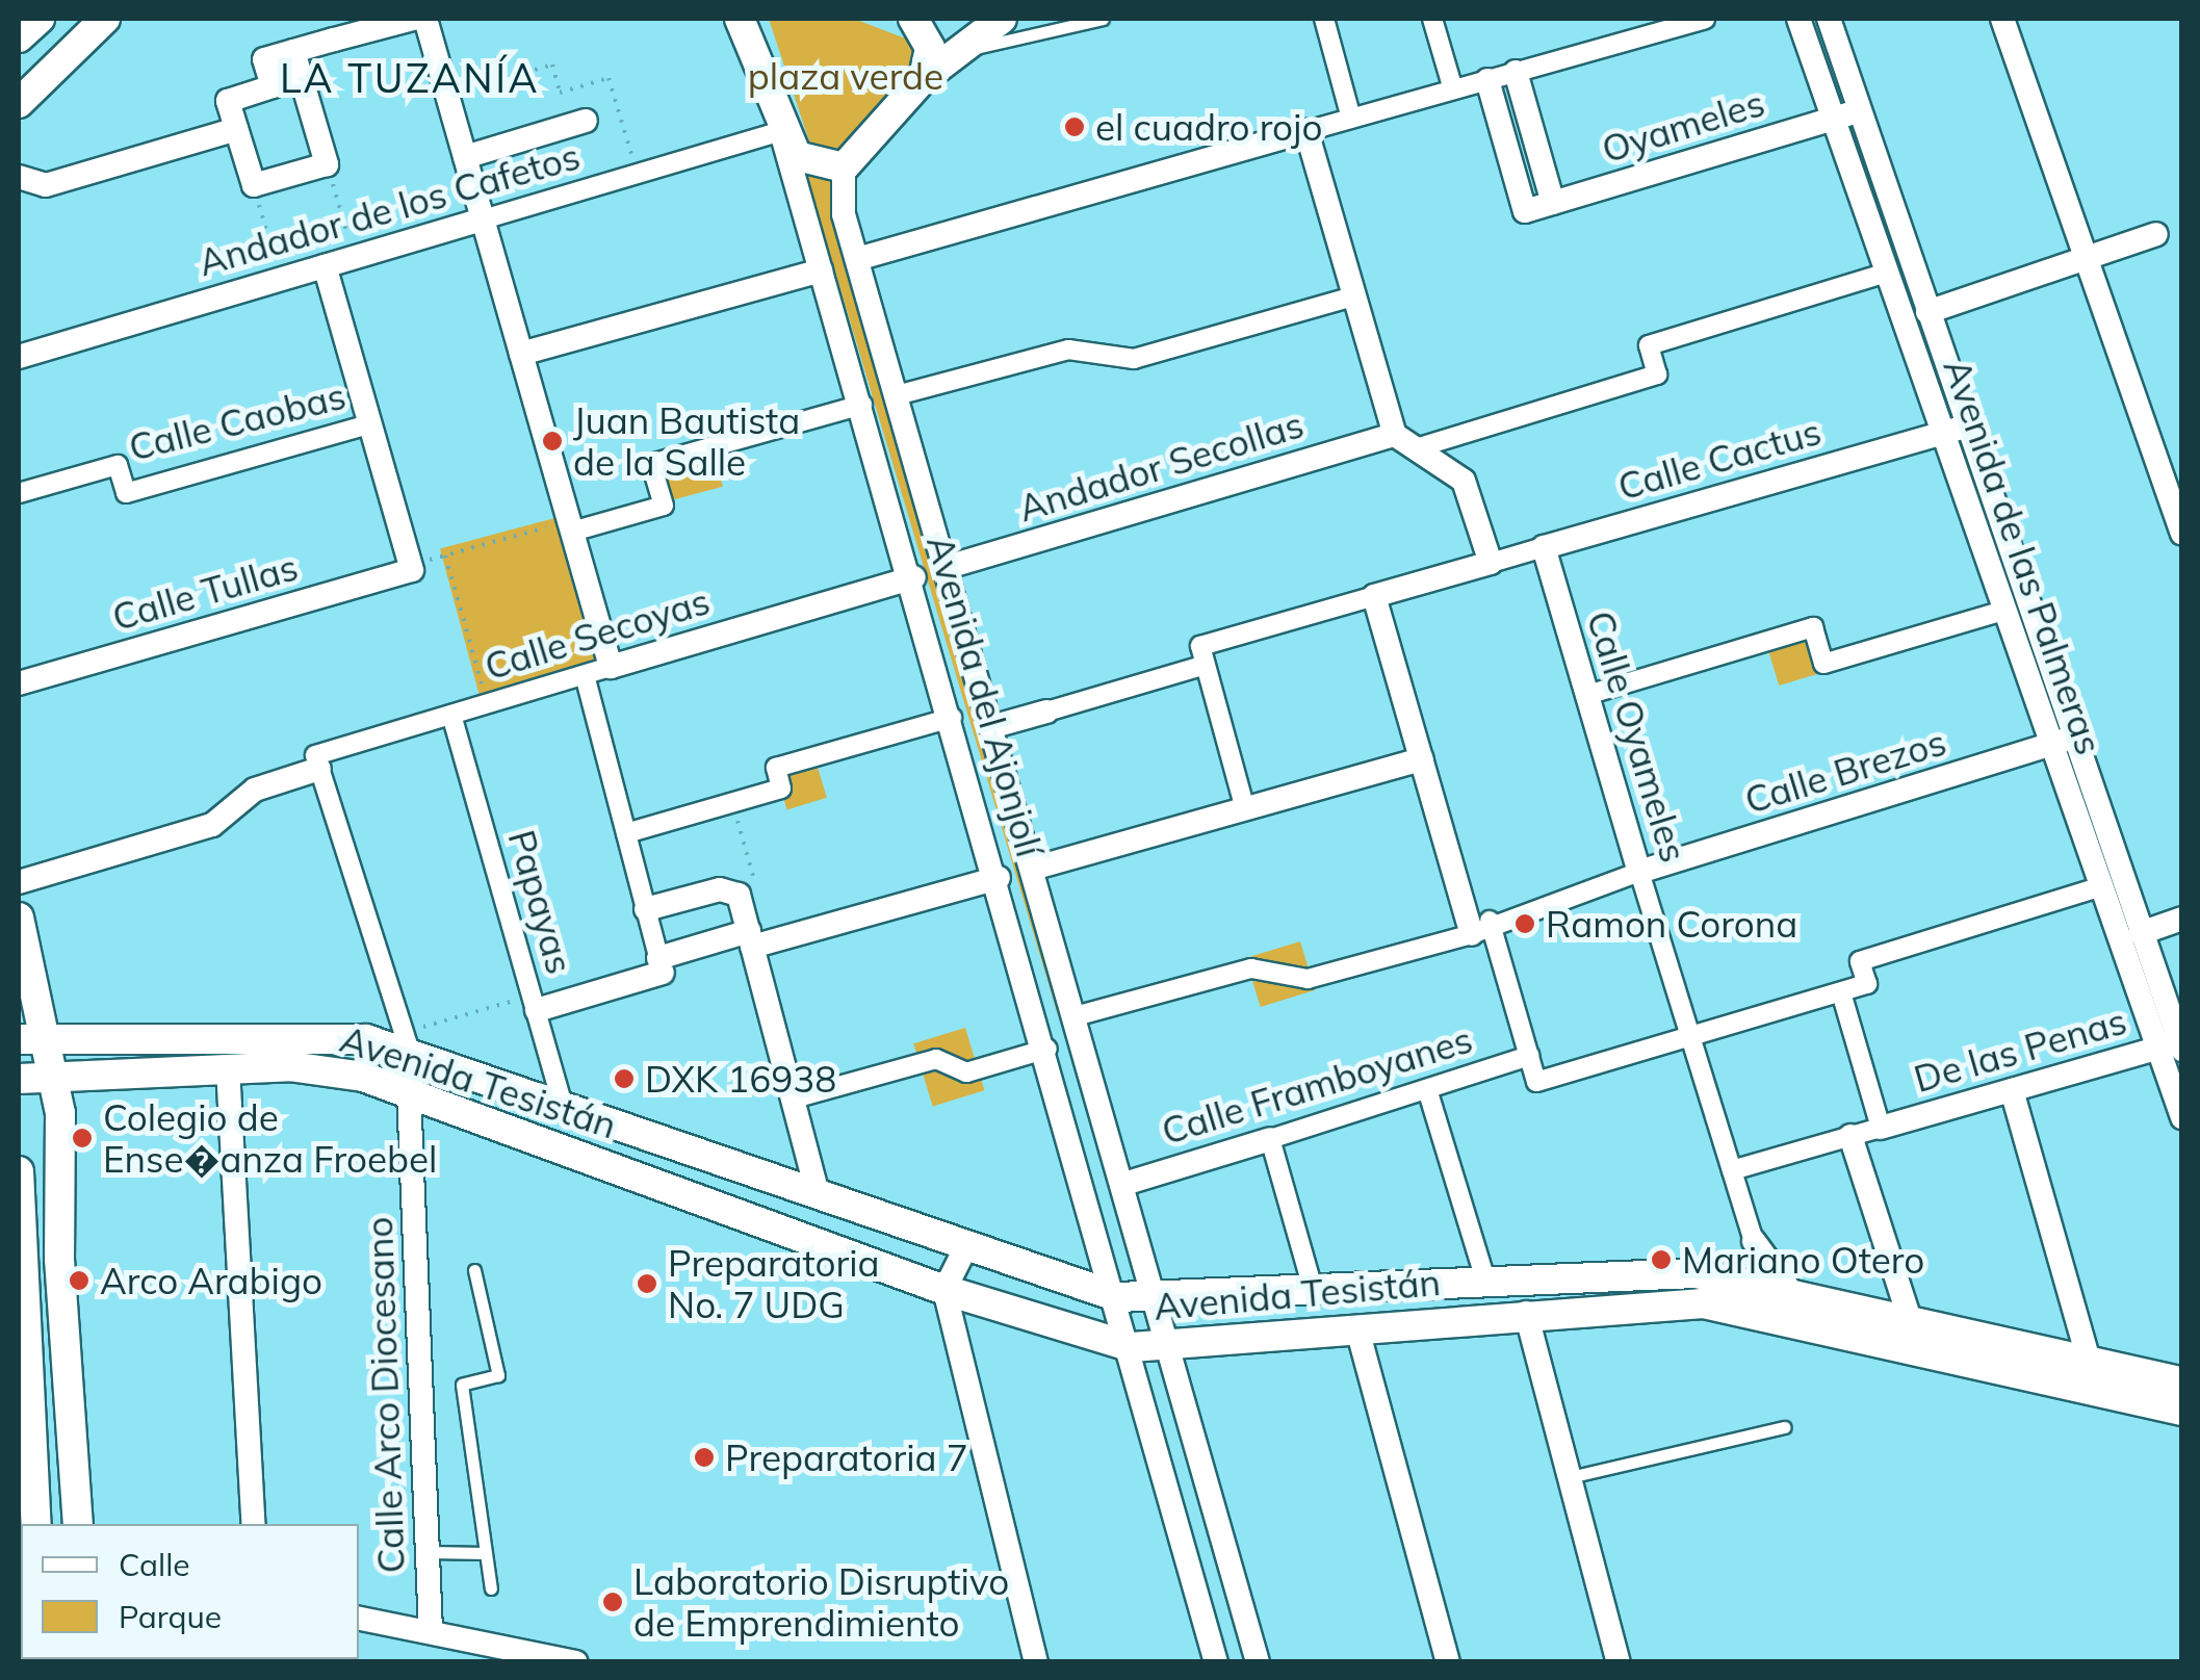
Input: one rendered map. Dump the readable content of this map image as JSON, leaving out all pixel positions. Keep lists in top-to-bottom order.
{
  "streets": {
    "street": [
      "Oyameles",
      "Andador de los Cafetos",
      "Calle Caobas",
      "Calle Cactus",
      "Andador Secollas",
      "Avenida de las Palmeras",
      "Calle Tullas",
      "Calle Secoyas",
      "Avenida del Ajonjolí",
      "Calle Oyameles",
      "Calle Brezos",
      "Papayas",
      "De las Penas",
      "Avenida Tesistán",
      "Calle Framboyanes",
      "Calle Arco Diocesano"
    ]
  },
  "crossings": [
    ["Oyameles", "Avenida de las Palmeras"],
    ["Andador de los Cafetos", "Avenida del Ajonjolí"],
    ["Calle Cactus", "Avenida de las Palmeras"],
    ["Calle Cactus", "Calle Oyameles"],
    ["Andador Secollas", "Avenida del Ajonjolí"],
    ["Avenida de las Palmeras", "Calle Brezos"],
    ["Avenida de las Palmeras", "De las Penas"],
    ["Calle Secoyas", "Avenida del Ajonjolí"],
    ["Calle Secoyas", "Papayas"],
    ["Avenida del Ajonjolí", "Avenida Tesistán"],
    ["Avenida del Ajonjolí", "Calle Framboyanes"],
    ["Calle Oyameles", "Calle Brezos"],
    ["Calle Oyameles", "Avenida Tesistán"],
    ["Papayas", "Avenida Tesistán"],
    ["Avenida Tesistán", "Calle Arco Diocesano"]
  ],
  "districts": ["LA TUZANÍA"],
  "parks": ["plaza verde"],
  "places": [
    "el cuadro rojo",
    "Juan Bautista de la Salle",
    "Ramon Corona",
    "DXK 16938",
    "Colegio de Ense�anza Froebel",
    "Mariano Otero",
    "Arco Arabigo",
    "Preparatoria No. 7 UDG",
    "Preparatoria 7",
    "Laboratorio Disruptivo de Emprendimiento"
  ],
  "legend": ["Calle", "Parque"]
}
